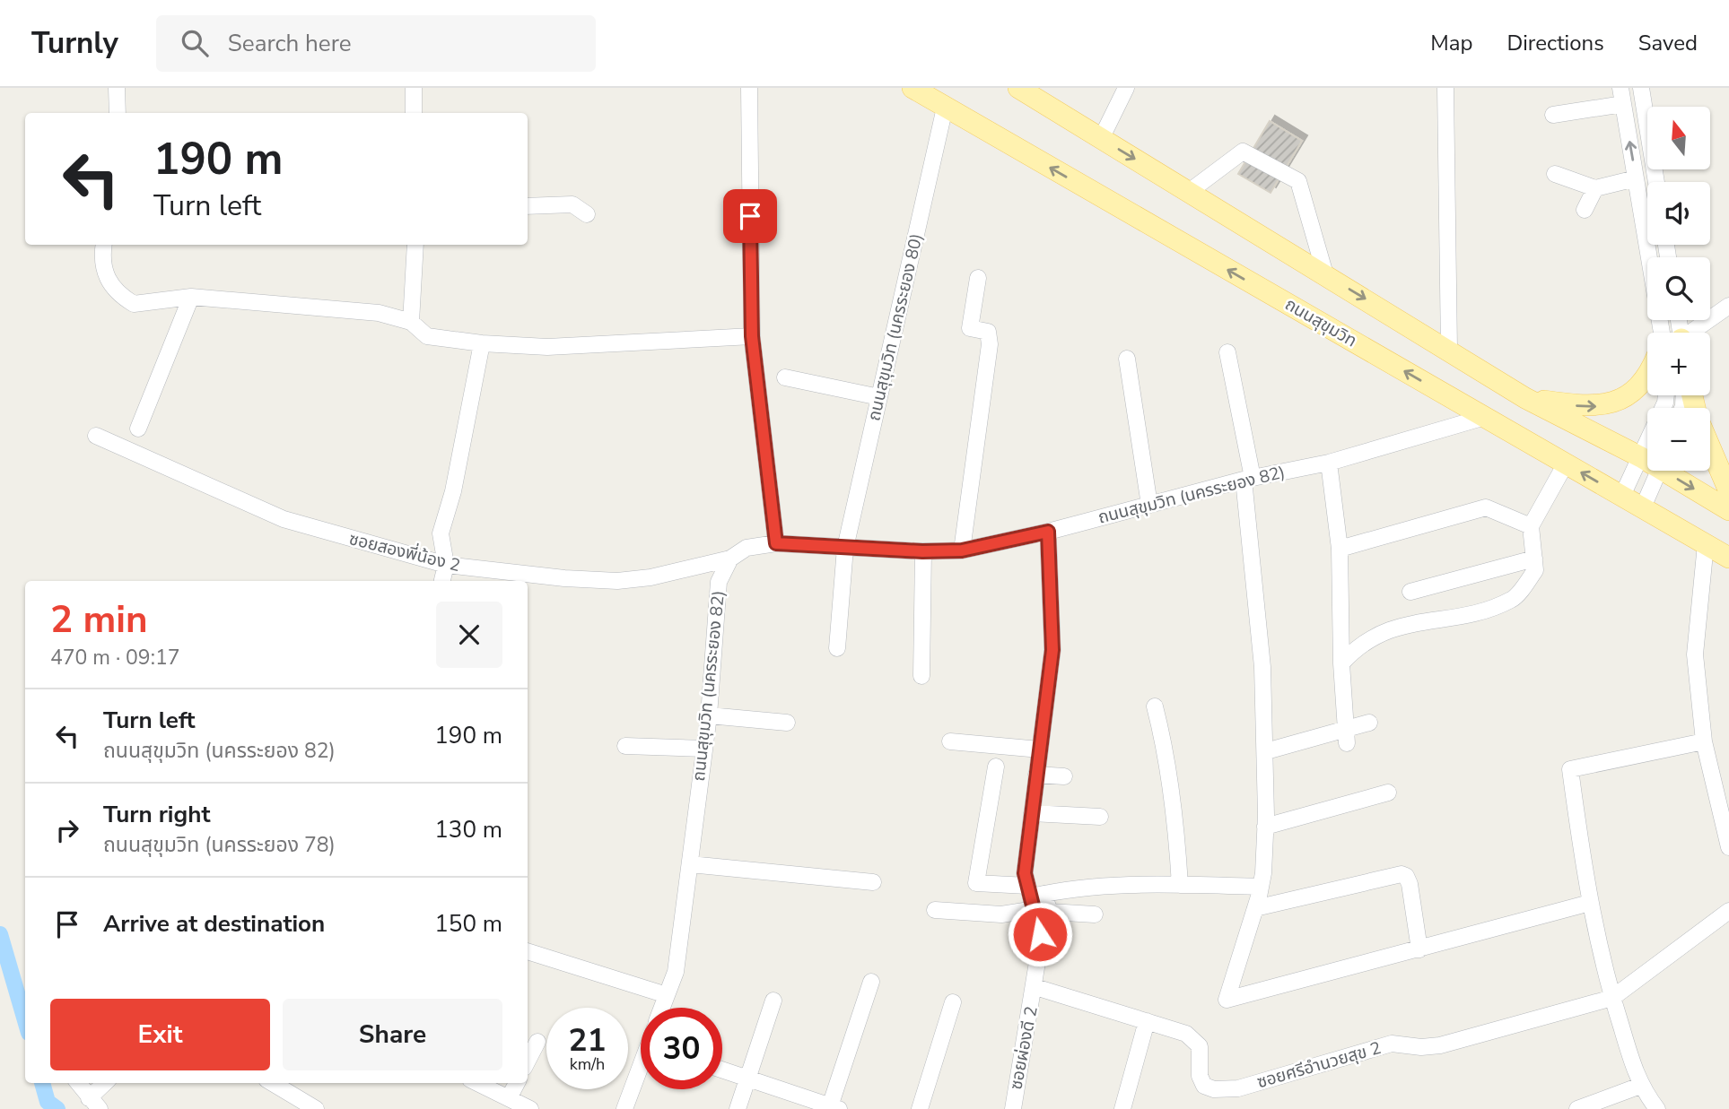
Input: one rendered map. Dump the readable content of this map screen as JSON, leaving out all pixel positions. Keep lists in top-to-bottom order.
{
  "streets": {
    "main road": ["ถนนสุขุมวิท"],
    "street": [
      "ถนนสุขุมวิท (นครระยอง 80)",
      "ถนนสุขุมวิท (นครระยอง 82)",
      "ซอยสองพี่น้อง 2",
      "ซอยผ่องดี 2",
      "ซอยศรีอำนวยสุข 2"
    ]
  },
  "crossings": [
    ["ถนนสุขุมวิท", "ถนนสุขุมวิท (นครระยอง 80)"],
    ["ถนนสุขุมวิท", "ถนนสุขุมวิท (นครระยอง 82)"],
    ["ถนนสุขุมวิท (นครระยอง 80)", "ถนนสุขุมวิท (นครระยอง 82)"],
    ["ถนนสุขุมวิท (นครระยอง 82)", "ซอยสองพี่น้อง 2"],
    ["ถนนสุขุมวิท (นครระยอง 82)", "ซอยผ่องดี 2"],
    ["ซอยผ่องดี 2", "ซอยศรีอำนวยสุข 2"]
  ],
  "north": "top",
  "page": {
    "header": "Turnly",
    "search": "Search here",
    "nav": ["Map", "Directions", "Saved"],
    "map_buttons": ["+", "−"],
    "turn": ["190 m", "Turn left"],
    "heading": ["2 min", "470 m · 09:17"],
    "list": [
      {
        "name": "Turn left",
        "note": "ถนนสุขุมวิท (นครระยอง 82)",
        "value": "190 m"
      },
      {
        "name": "Turn right",
        "note": "ถนนสุขุมวิท (นครระยอง 78)",
        "value": "130 m"
      },
      {
        "name": "Arrive at destination",
        "value": "150 m"
      }
    ],
    "buttons": ["Exit", "Share"],
    "speed": "21 km/h",
    "limit": "30"
  }
}
